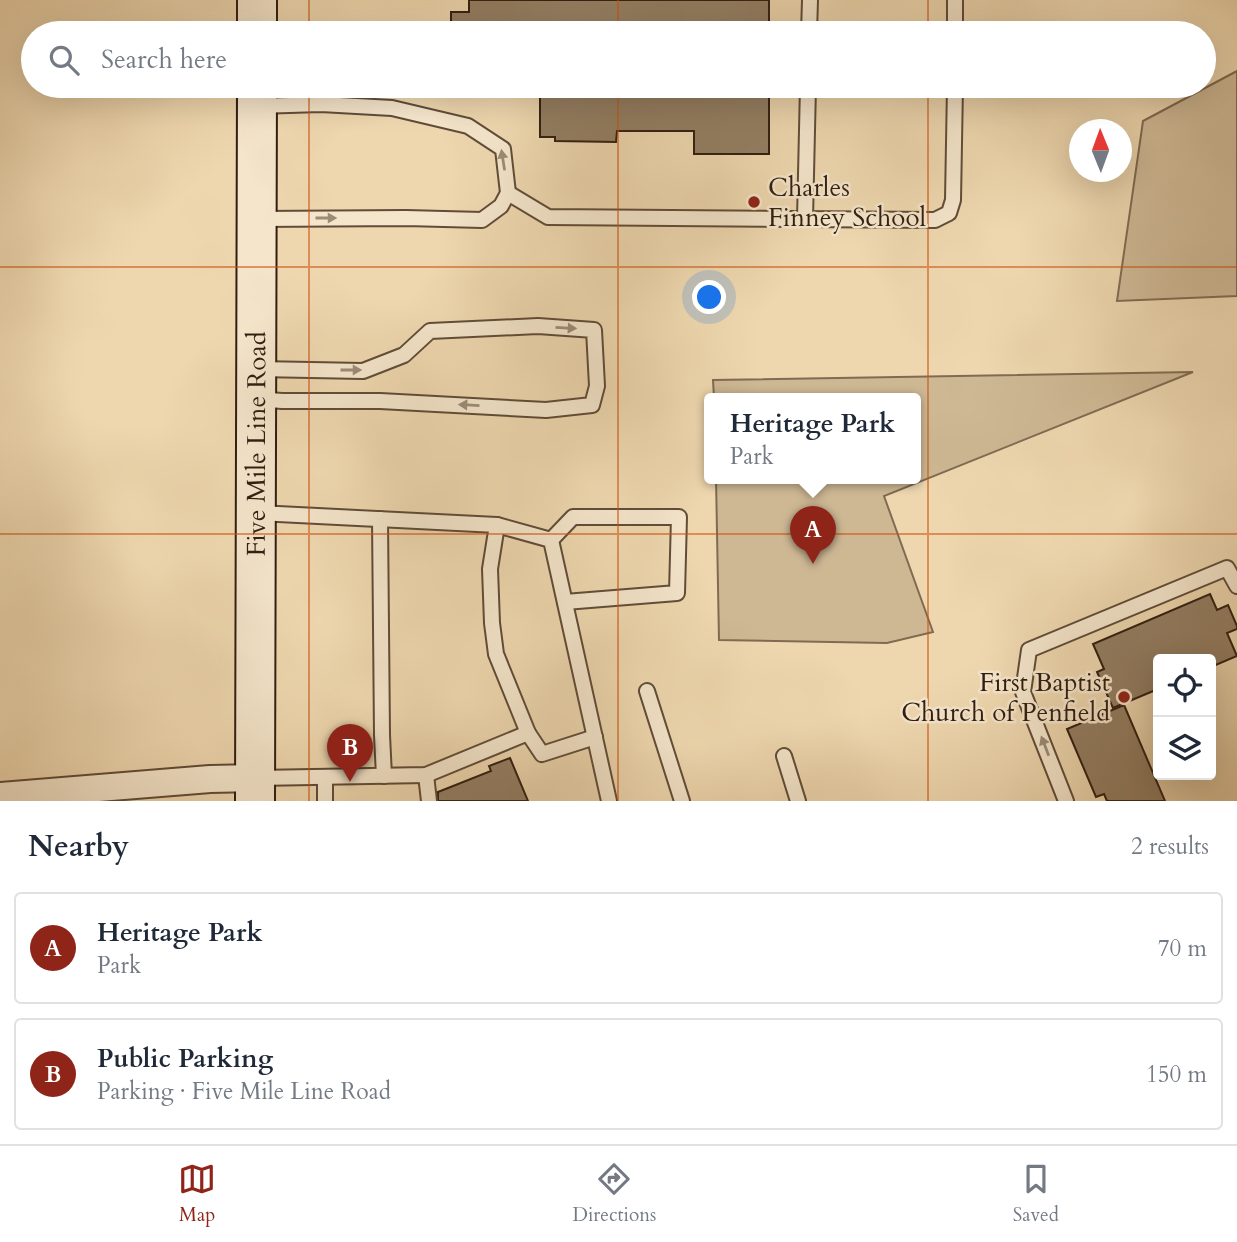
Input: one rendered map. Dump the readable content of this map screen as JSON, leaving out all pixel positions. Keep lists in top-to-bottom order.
{
  "streets": {
    "main road": ["Five Mile Line Road"]
  },
  "places": ["Charles Finney School", "First Baptist Church of Penfield"],
  "north": "top",
  "page": {
    "search": "Search here",
    "popup": ["Heritage Park", "Park"],
    "pins": ["A", "B"],
    "heading": ["Nearby", "2 results"],
    "list": [
      {
        "mark": "A",
        "name": "Heritage Park",
        "note": "Park",
        "value": "70 m"
      },
      {
        "mark": "B",
        "name": "Public Parking",
        "note": "Parking · Five Mile Line Road",
        "value": "150 m"
      }
    ],
    "nav": ["Map", "Directions", "Saved"]
  }
}
